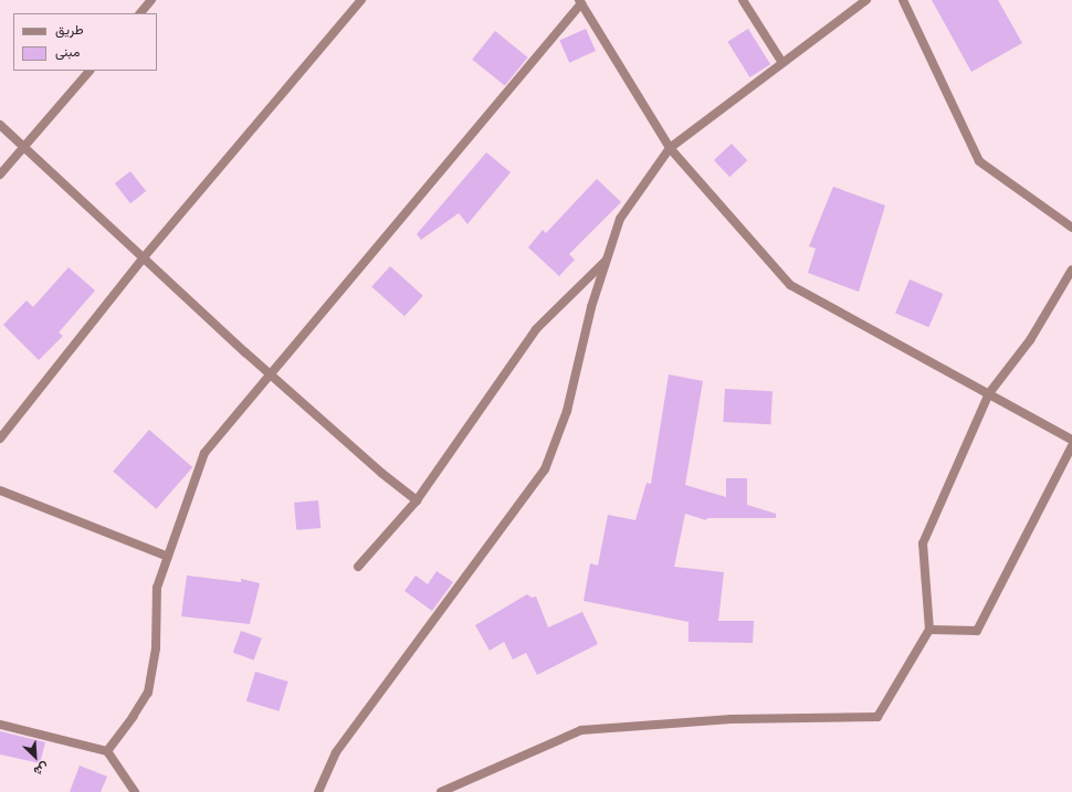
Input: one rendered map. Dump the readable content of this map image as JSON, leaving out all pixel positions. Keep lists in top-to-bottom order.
{
  "legend": ["طريق", "مبنى"],
  "north": "bottom right"
}
